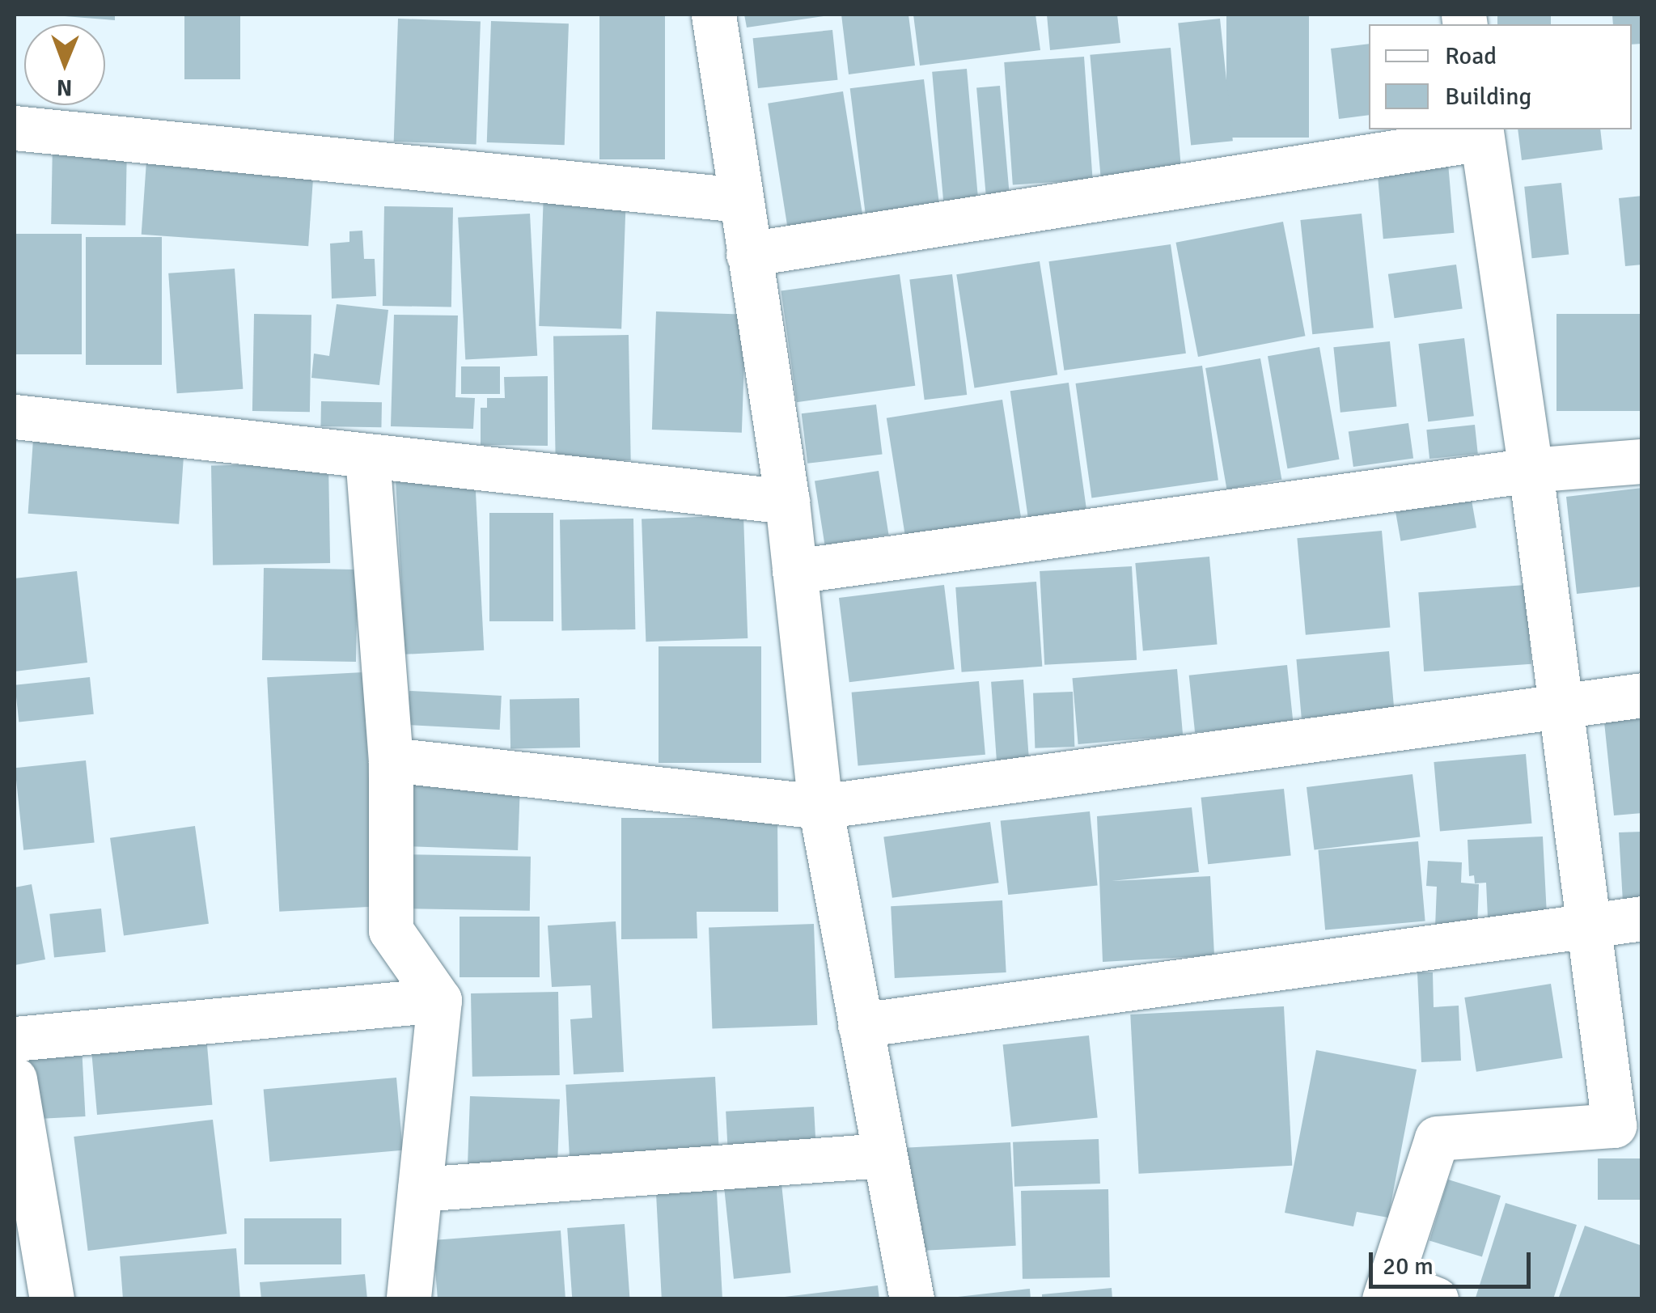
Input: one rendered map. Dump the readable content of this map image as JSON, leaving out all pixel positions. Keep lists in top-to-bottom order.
{
  "legend": ["Road", "Building"],
  "scale_bar": "20 m",
  "north": "bottom"
}
